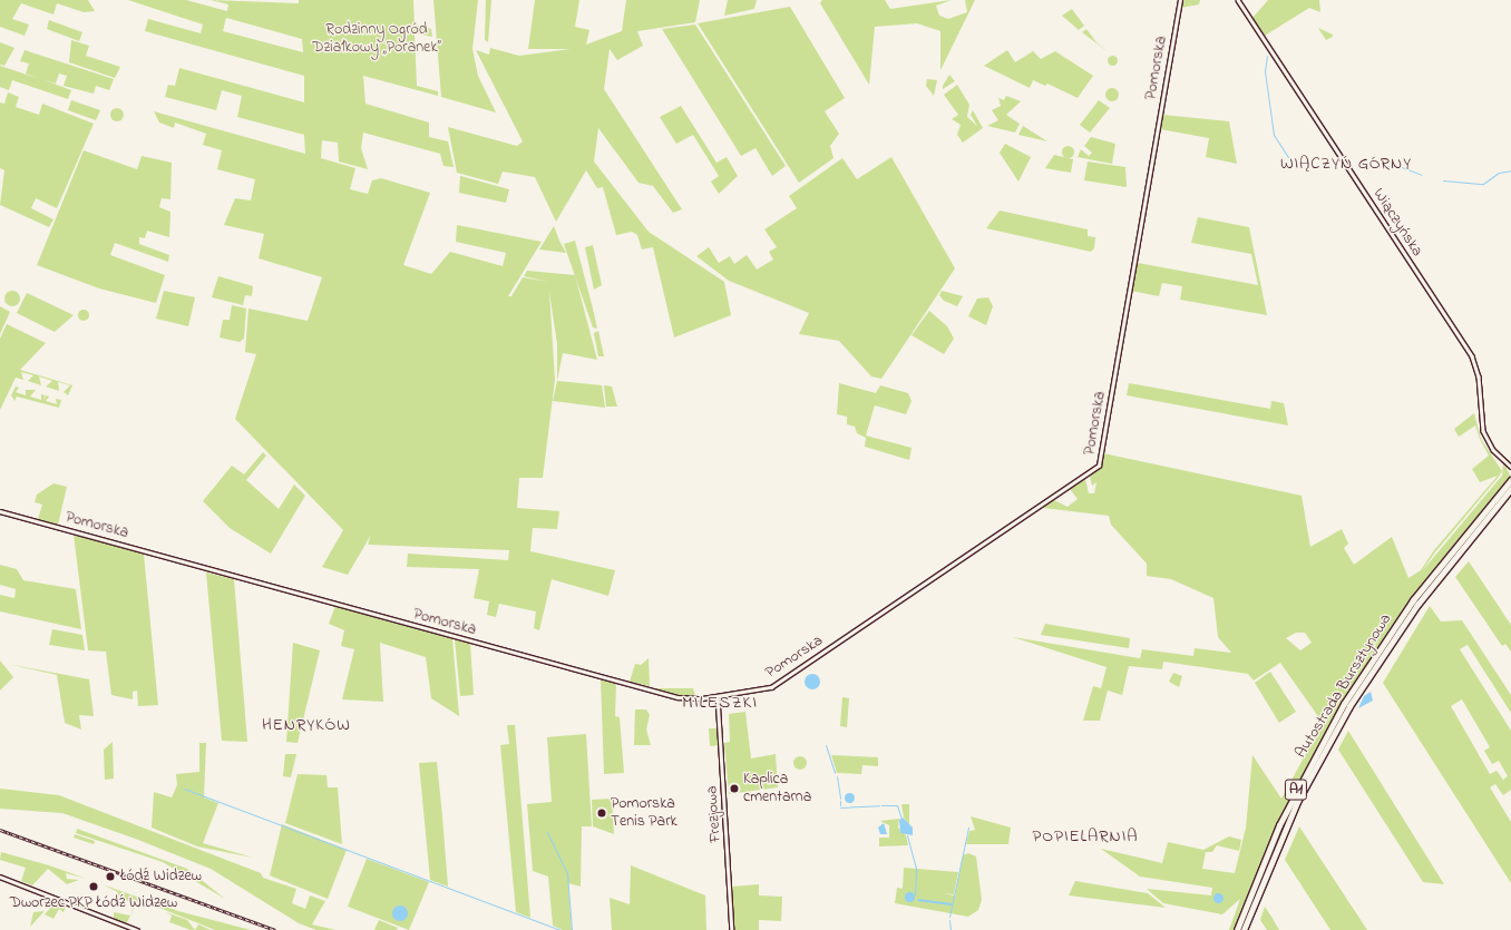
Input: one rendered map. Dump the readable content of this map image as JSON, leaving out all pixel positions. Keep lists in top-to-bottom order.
{
  "streets": {
    "highway": ["Autostrada Bursztynowa", "A1"],
    "street": ["Pomorska", "Wiączyńska", "Frezjowa"]
  },
  "crossings": [
    ["Pomorska", "Frezjowa"]
  ],
  "districts": [
    "WIĄCZYŃ GÓRNY",
    "MILESZKI",
    "HENRYKÓW",
    "POPIELARNIA"
  ],
  "parks": ["Rodzinny Ogród Działkowy „Poranek”"],
  "places": [
    "Kaplica cmentarna",
    "Pomorska Tenis Park",
    "Łódź Widzew",
    "Dworzec PKP Łódź Widzew"
  ]
}
